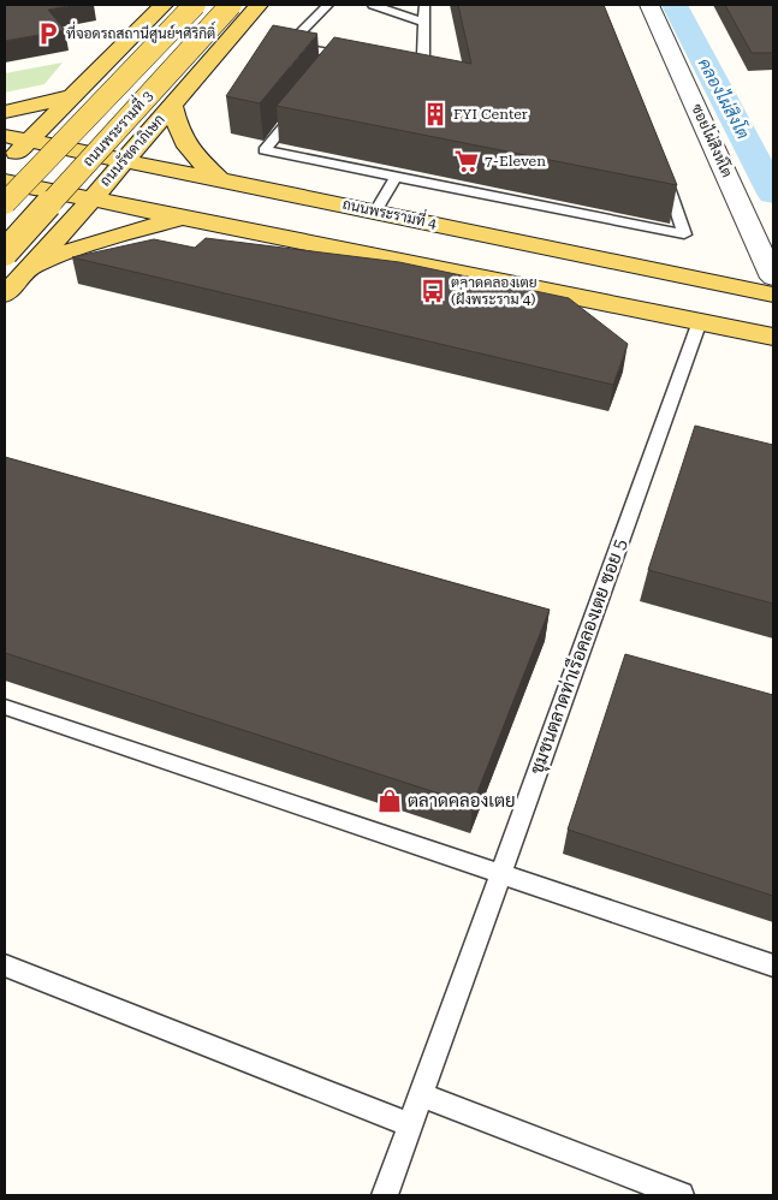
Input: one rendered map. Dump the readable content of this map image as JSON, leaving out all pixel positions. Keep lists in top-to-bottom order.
{
  "streets": {
    "main road": ["ถนนพระรามที่ 3", "ถนนรัชดาภิเษก", "ถนนพระรามที่ 4"],
    "street": ["ซอยไผ่สิงห์โต"],
    "lane": ["ชุมชนตลาดท่าเรือคลองเตย ซอย 5"]
  },
  "crossings": [
    ["ถนนรัชดาภิเษก", "ถนนพระรามที่ 4"]
  ],
  "water": ["คลองไผ่สิงโต"],
  "places": {
    "parking": ["ที่จอดรถสถานีศูนย์ฯศิริกิติ์"],
    "building": ["FYI Center"],
    "supermarket": ["7-Eleven"],
    "bus stop": ["ตลาดคลองเตย (ฝั่งพระราม 4)"],
    "shop": ["ตลาดคลองเตย"]
  }
}
